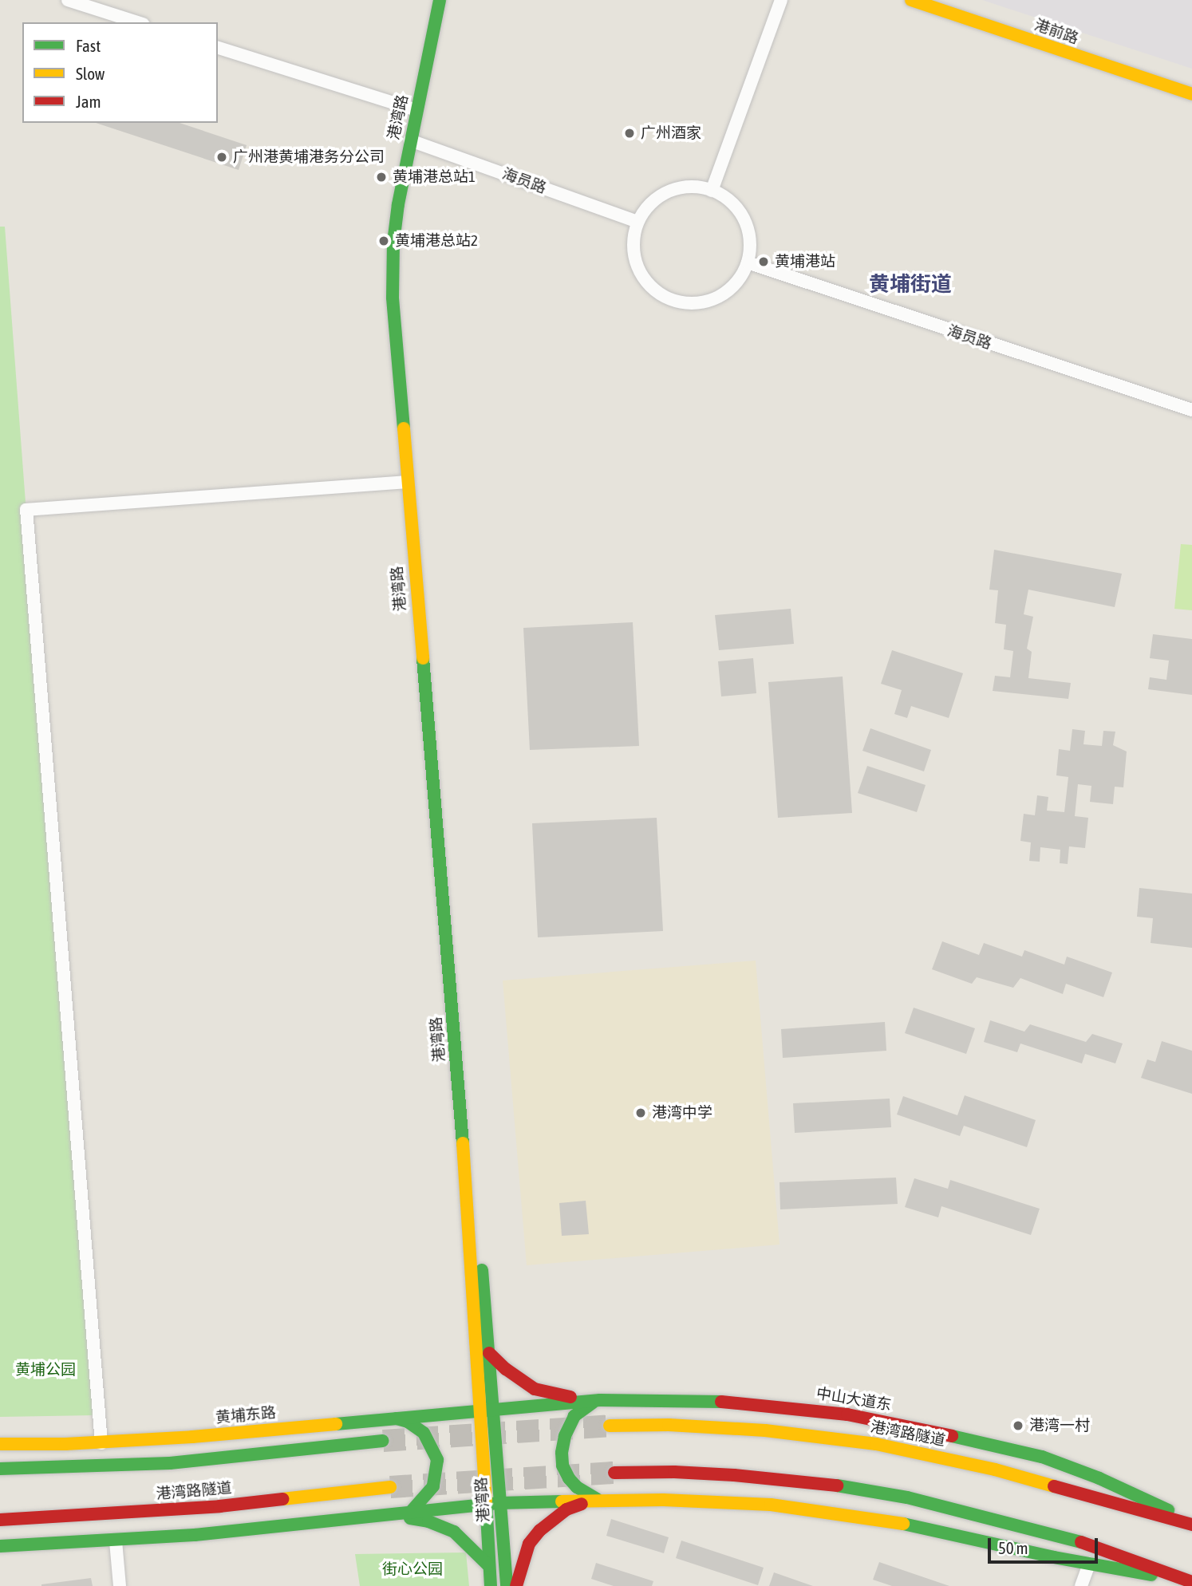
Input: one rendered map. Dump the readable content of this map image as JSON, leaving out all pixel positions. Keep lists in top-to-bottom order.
{
  "streets": {
    "main road": [
      "港前路",
      "港湾路",
      "中山大道东",
      "黄埔东路",
      "港湾路隧道"
    ],
    "street": ["海员路"]
  },
  "crossings": [
    ["港湾路", "海员路"],
    ["港湾路", "中山大道东"],
    ["港湾路", "黄埔东路"],
    ["中山大道东", "黄埔东路"],
    ["中山大道东", "港湾路隧道"]
  ],
  "districts": ["黄埔街道"],
  "parks": ["黄埔公园", "街心公园"],
  "places": [
    "广州酒家",
    "广州港黄埔港务分公司",
    "黄埔港总站1",
    "黄埔港总站2",
    "黄埔港站",
    "港湾中学",
    "港湾一村"
  ],
  "legend": ["Fast", "Slow", "Jam"],
  "scale_bar": "50 m"
}
